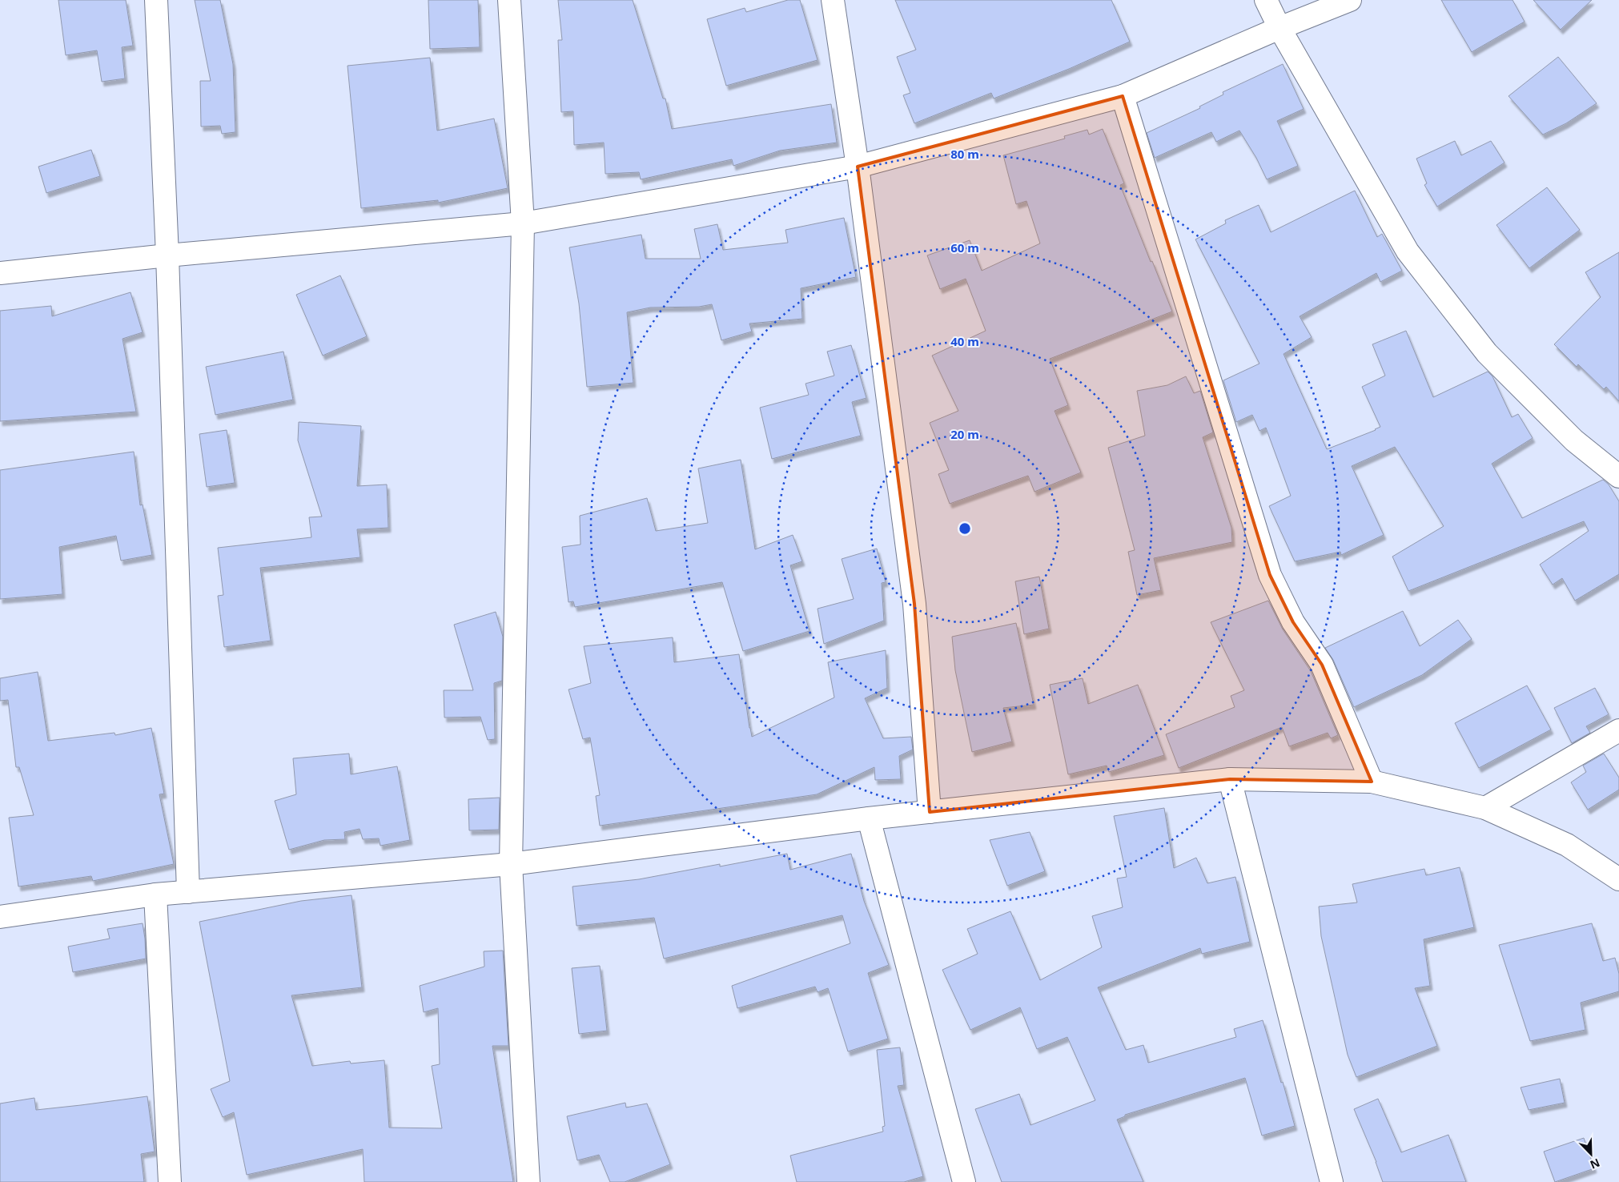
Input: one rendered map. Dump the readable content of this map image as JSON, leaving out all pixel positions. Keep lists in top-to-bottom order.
{
  "north": "bottom right",
  "rings": [
    "80 m",
    "60 m",
    "40 m",
    "20 m"
  ]
}
